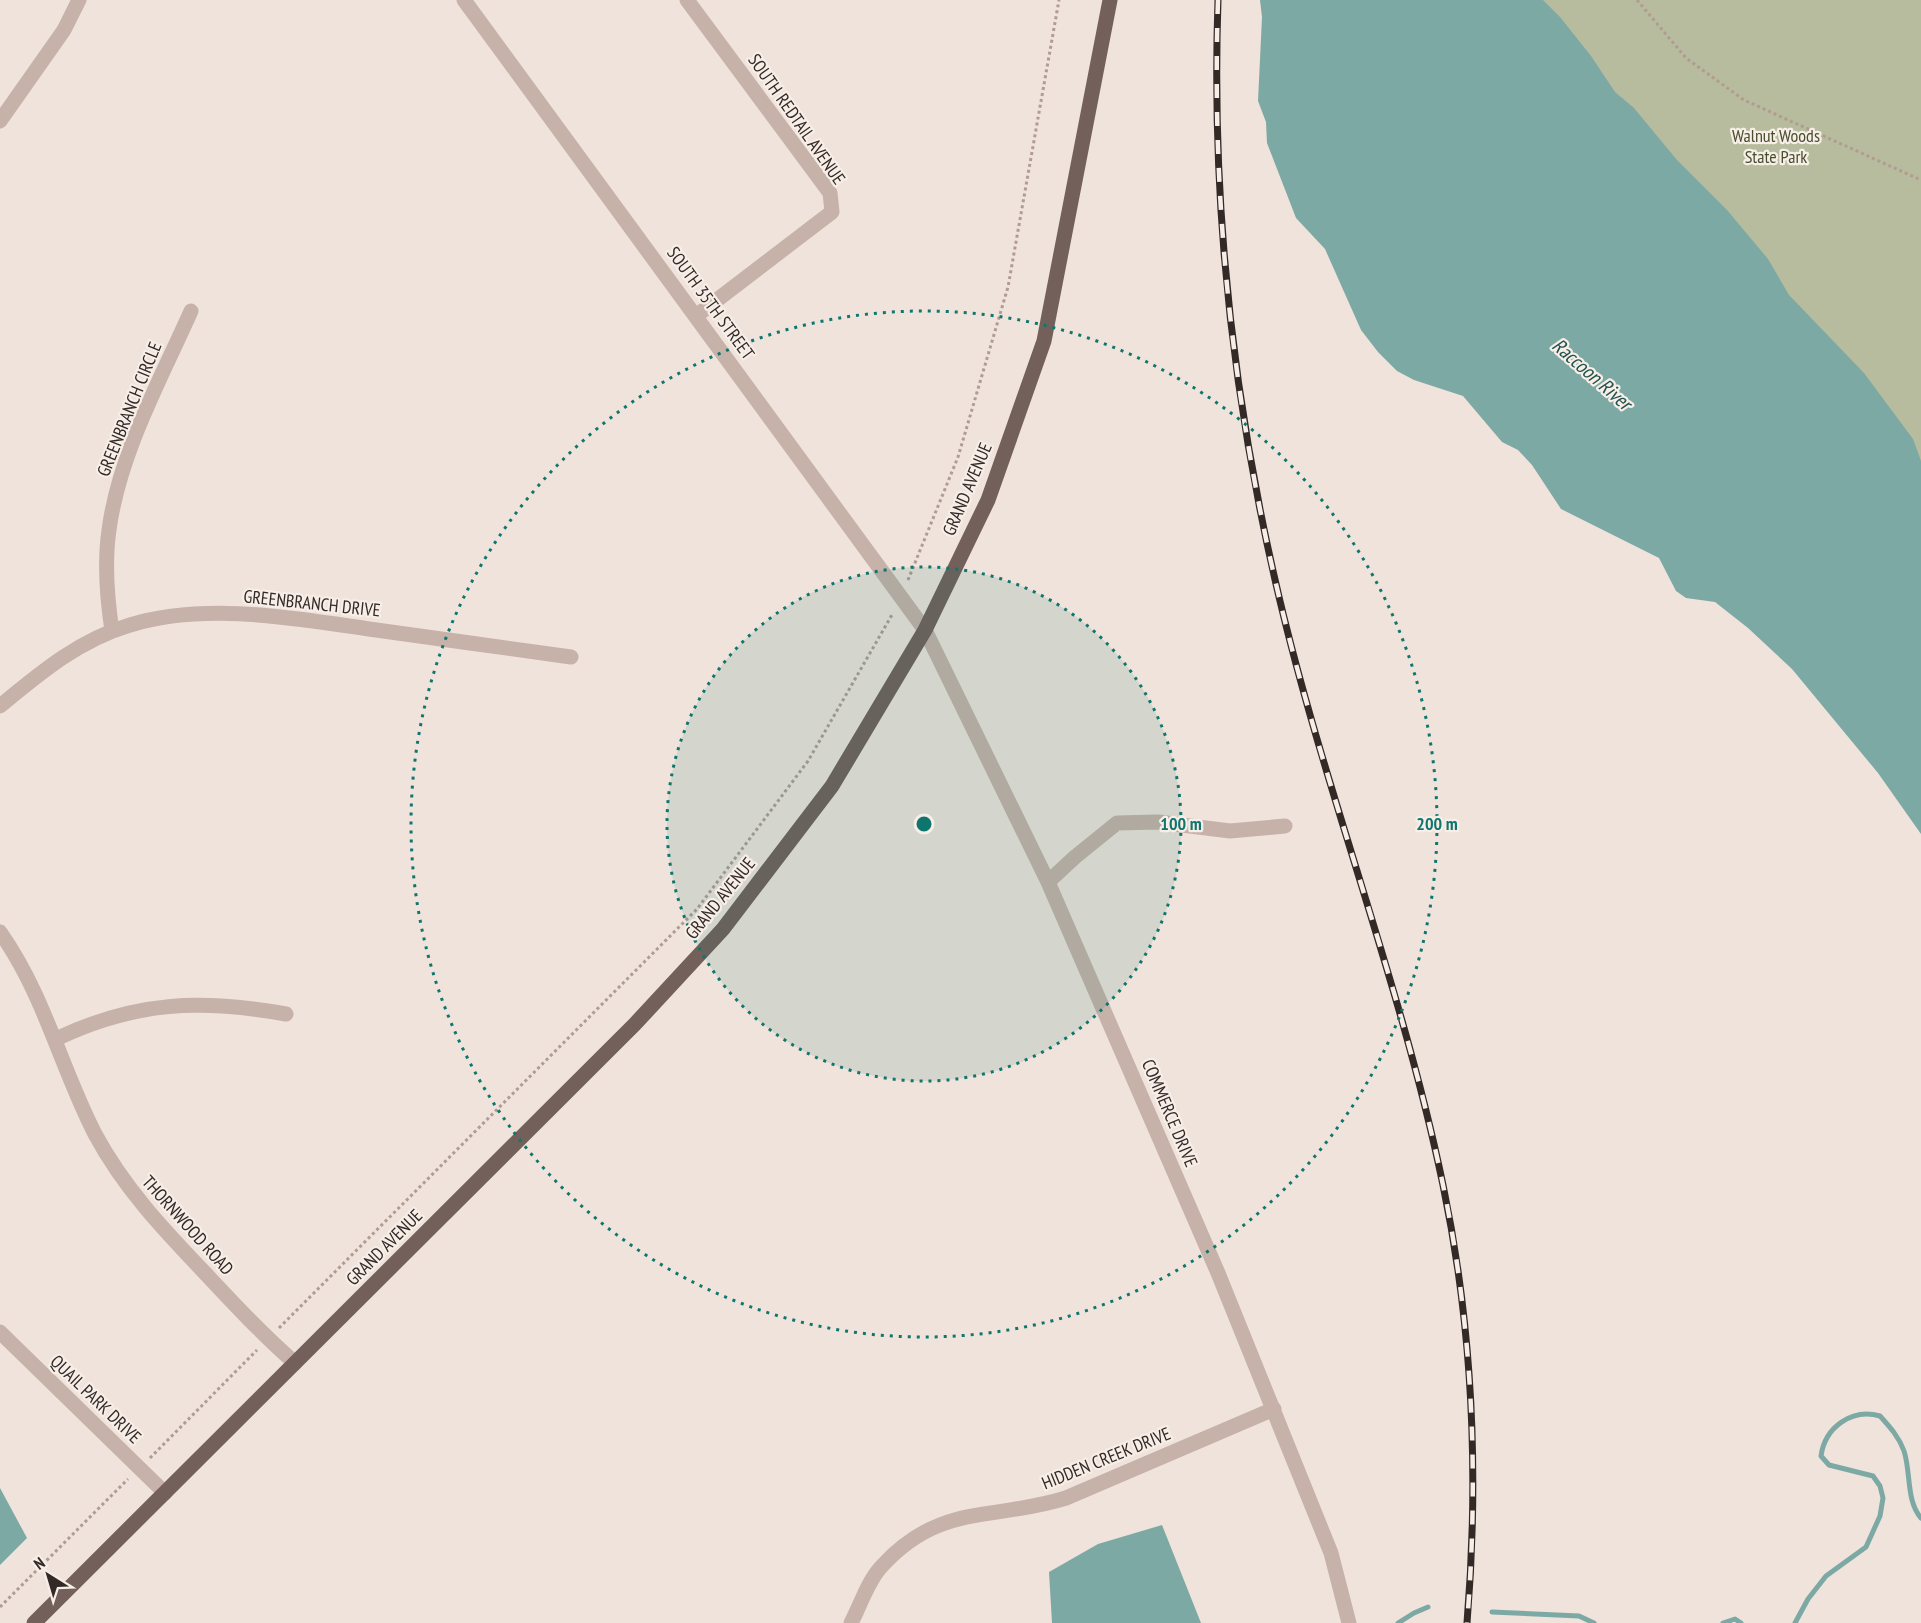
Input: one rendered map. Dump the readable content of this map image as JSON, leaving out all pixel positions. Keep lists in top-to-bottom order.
{
  "streets": {
    "main road": ["GRAND AVENUE"],
    "street": [
      "SOUTH REDTAIL AVENUE",
      "SOUTH 35TH STREET",
      "GREENBRANCH CIRCLE",
      "GREENBRANCH DRIVE",
      "COMMERCE DRIVE",
      "THORNWOOD ROAD",
      "QUAIL PARK DRIVE",
      "HIDDEN CREEK DRIVE"
    ]
  },
  "crossings": [
    ["SOUTH REDTAIL AVENUE", "SOUTH 35TH STREET"],
    ["SOUTH 35TH STREET", "GRAND AVENUE"],
    ["SOUTH 35TH STREET", "COMMERCE DRIVE"],
    ["GREENBRANCH CIRCLE", "GREENBRANCH DRIVE"],
    ["GRAND AVENUE", "COMMERCE DRIVE"],
    ["GRAND AVENUE", "THORNWOOD ROAD"],
    ["GRAND AVENUE", "QUAIL PARK DRIVE"],
    ["COMMERCE DRIVE", "HIDDEN CREEK DRIVE"]
  ],
  "water": ["Raccoon River"],
  "parks": ["Walnut Woods State Park"],
  "north": "top left",
  "rings": ["100 m", "200 m"]
}
